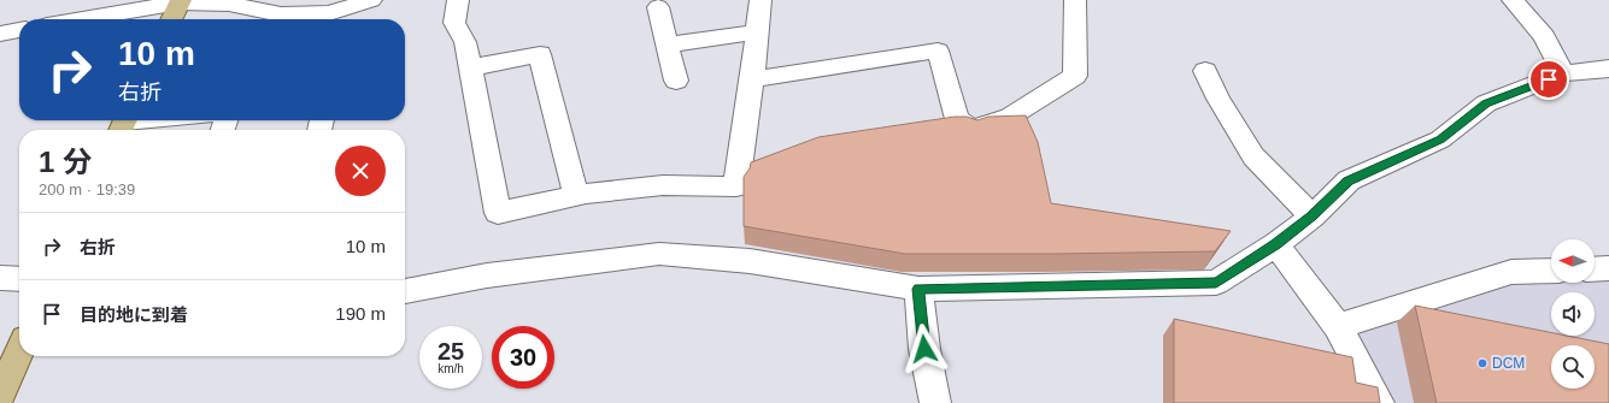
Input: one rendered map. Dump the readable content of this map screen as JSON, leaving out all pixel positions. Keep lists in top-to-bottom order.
{
  "places": ["DCM"],
  "north": "left",
  "page": {
    "turn": ["10 m", "右折"],
    "heading": ["1 分", "200 m · 19:39"],
    "list": [
      {
        "name": "右折",
        "value": "10 m"
      },
      {
        "name": "目的地に到着",
        "value": "190 m"
      }
    ],
    "speed": "25 km/h",
    "limit": "30"
  }
}
